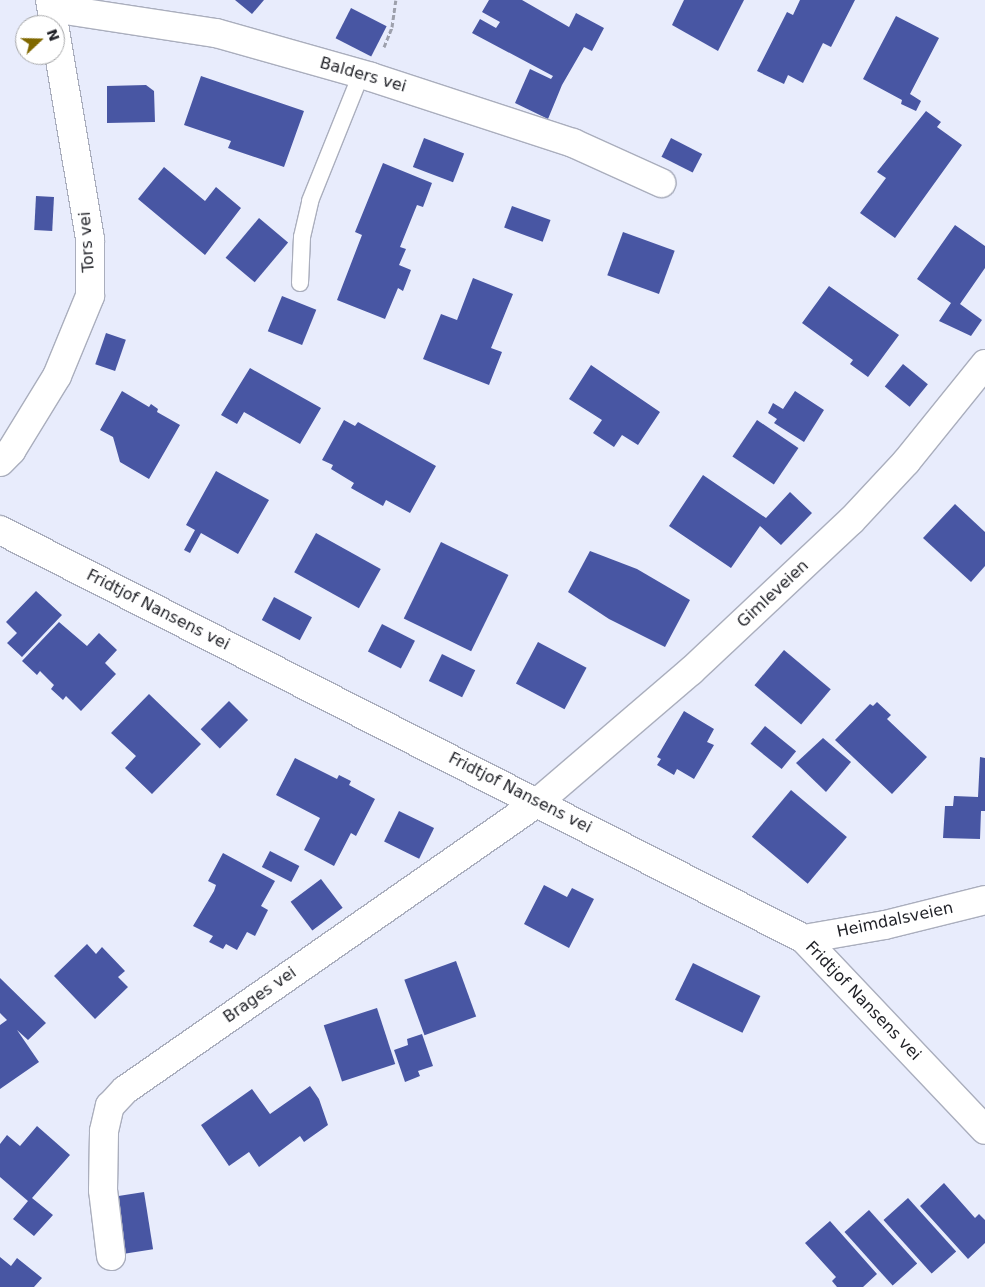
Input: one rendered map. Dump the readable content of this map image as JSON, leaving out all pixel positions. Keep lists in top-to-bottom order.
{
  "streets": {
    "street": [
      "Balders vei",
      "Tors vei",
      "Gimleveien",
      "Fridtjof Nansens vei",
      "Heimdalsveien",
      "Brages vei"
    ]
  },
  "crossings": [
    ["Balders vei", "Tors vei"],
    ["Gimleveien", "Fridtjof Nansens vei"],
    ["Gimleveien", "Brages vei"],
    ["Fridtjof Nansens vei", "Heimdalsveien"],
    ["Fridtjof Nansens vei", "Brages vei"]
  ],
  "north": "right"
}
